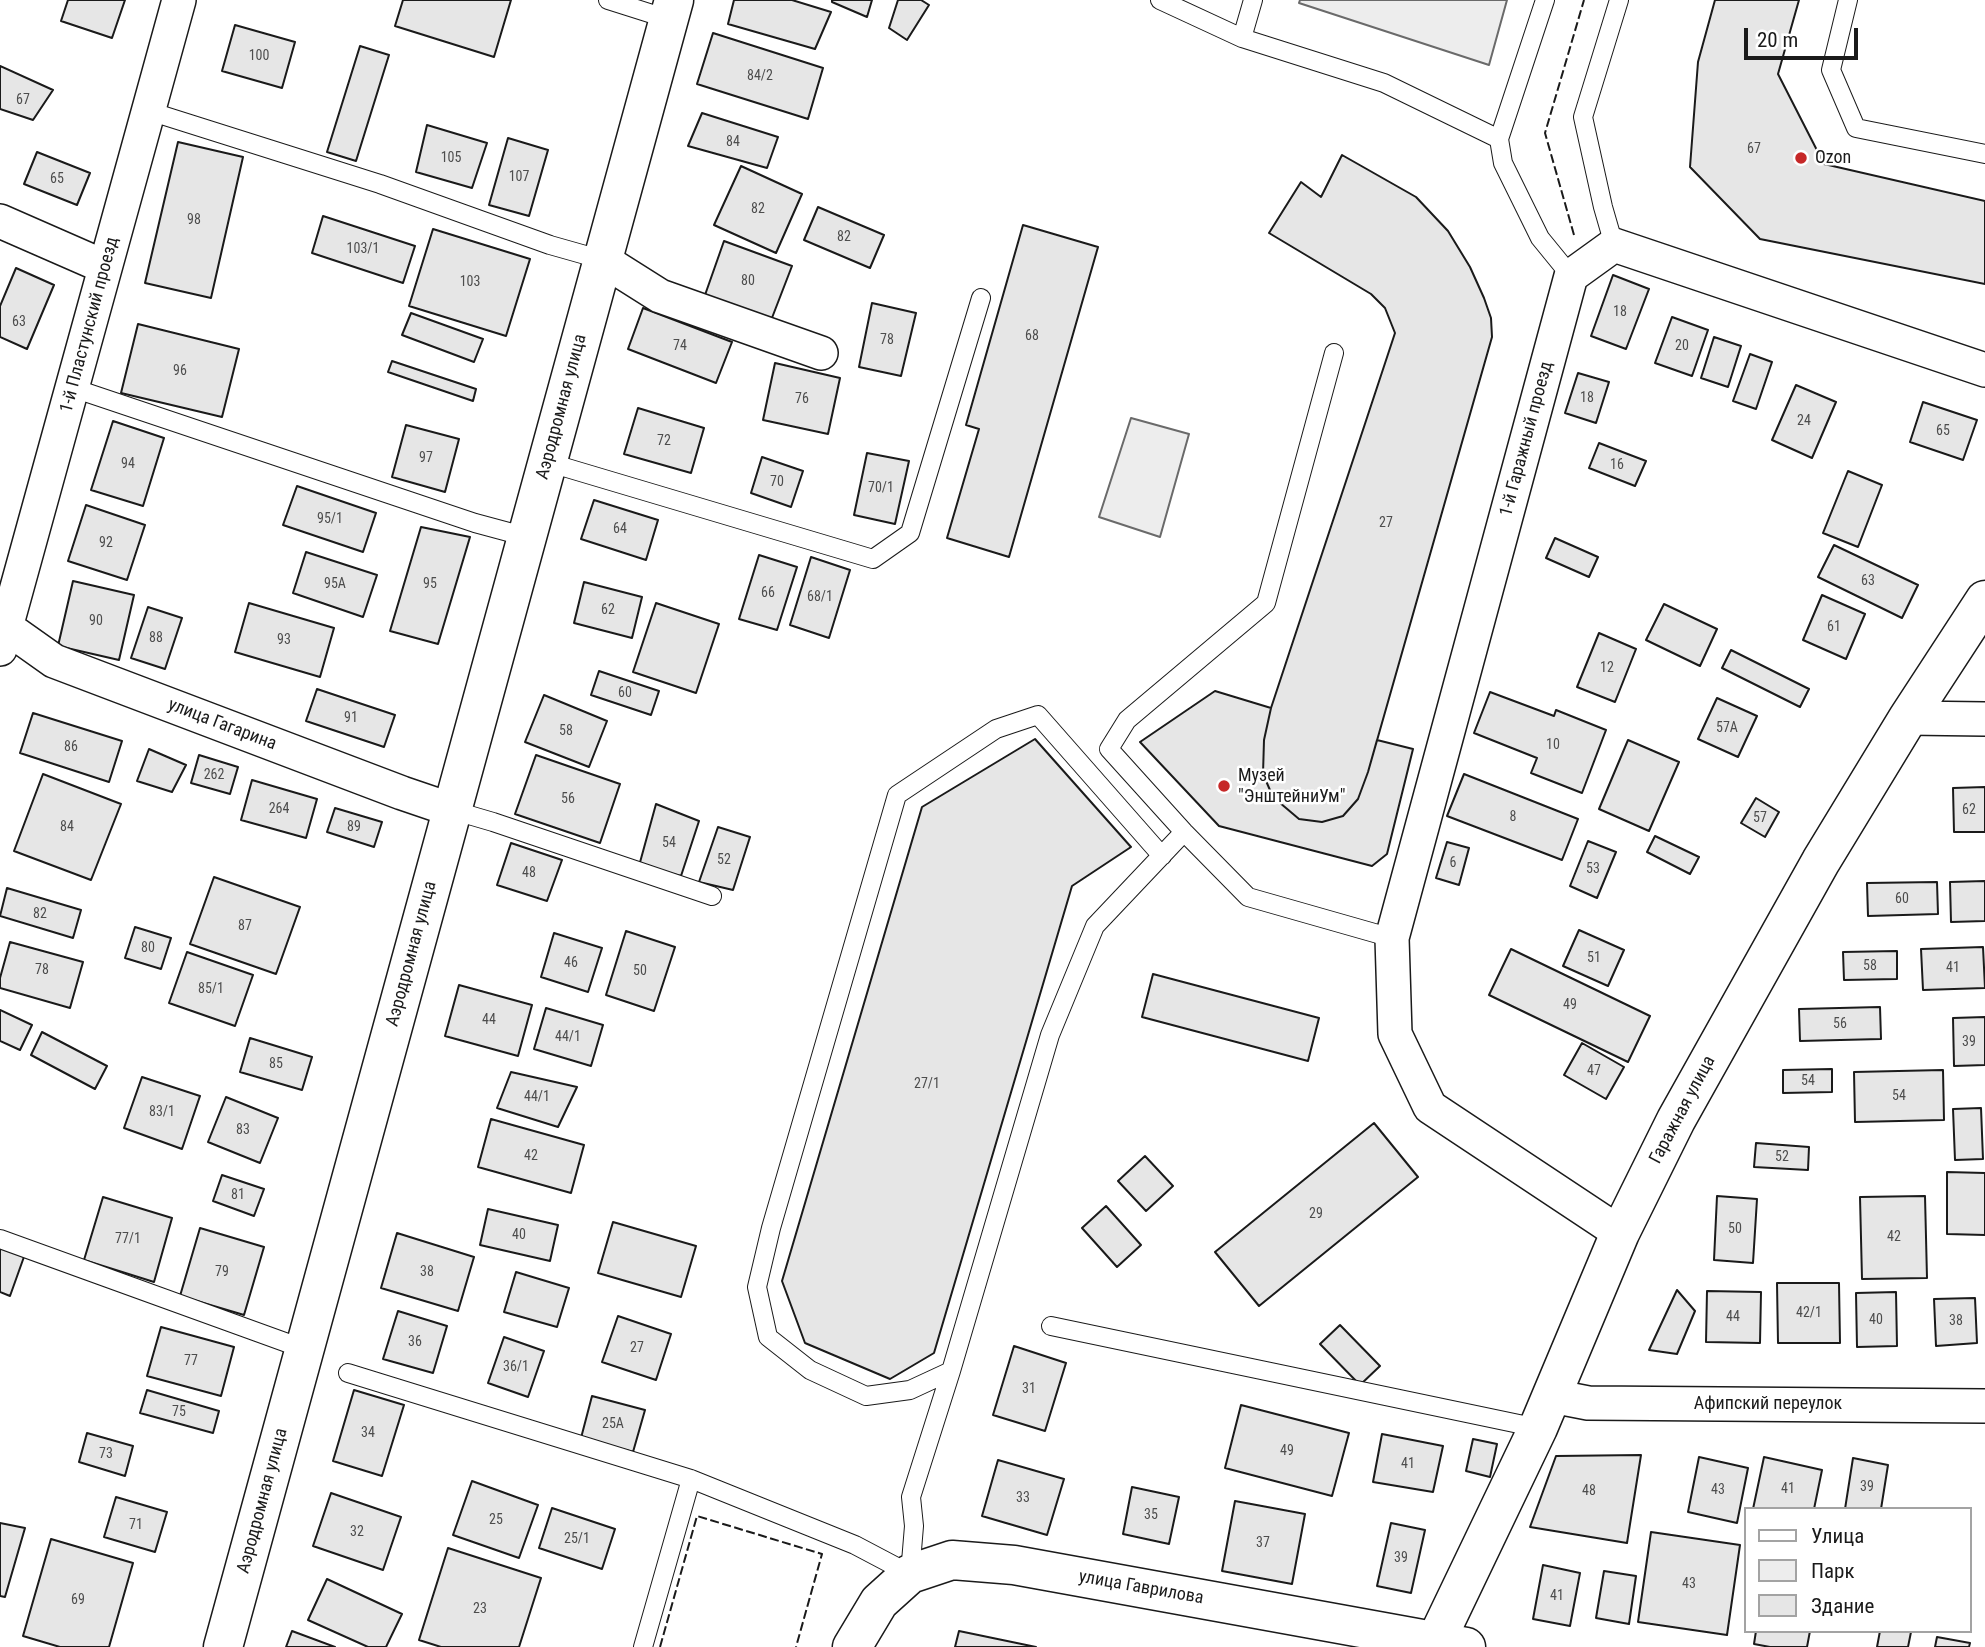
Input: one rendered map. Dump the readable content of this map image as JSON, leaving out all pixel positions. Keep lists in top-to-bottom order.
{
  "streets": {
    "street": [
      "1-й Пластунский проезд",
      "Аэродромная улица",
      "1-й Гаражный проезд",
      "улица Гагарина",
      "Гаражная улица",
      "Афипский переулок",
      "улица Гаврилова"
    ]
  },
  "crossings": [
    ["1-й Пластунский проезд", "улица Гагарина"],
    ["Аэродромная улица", "улица Гагарина"],
    ["1-й Гаражный проезд", "Гаражная улица"],
    ["Гаражная улица", "Афипский переулок"],
    ["Гаражная улица", "улица Гаврилова"]
  ],
  "places": ["Ozon", "Музей \"ЭнштейниУм\""],
  "house_numbers": [
    "100",
    "84/2",
    "67",
    "84",
    "67",
    "105",
    "107",
    "65",
    "82",
    "98",
    "82",
    "103/1",
    "80",
    "103",
    "18",
    "63",
    "68",
    "78",
    "74",
    "20",
    "96",
    "18",
    "76",
    "24",
    "65",
    "72",
    "97",
    "94",
    "16",
    "70",
    "70/1",
    "95/1",
    "27",
    "64",
    "92",
    "63",
    "95А",
    "95",
    "66",
    "68/1",
    "62",
    "90",
    "61",
    "88",
    "93",
    "12",
    "60",
    "91",
    "57А",
    "58",
    "10",
    "86",
    "262",
    "56",
    "264",
    "62",
    "8",
    "57",
    "84",
    "89",
    "54",
    "52",
    "6",
    "53",
    "48",
    "60",
    "82",
    "87",
    "80",
    "51",
    "46",
    "58",
    "41",
    "78",
    "50",
    "85/1",
    "49",
    "44",
    "56",
    "44/1",
    "39",
    "85",
    "47",
    "54",
    "27/1",
    "54",
    "44/1",
    "83/1",
    "83",
    "42",
    "52",
    "81",
    "29",
    "50",
    "40",
    "42",
    "77/1",
    "79",
    "38",
    "42/1",
    "44",
    "40",
    "38",
    "36",
    "27",
    "77",
    "36/1",
    "31",
    "75",
    "25А",
    "34",
    "49",
    "73",
    "41",
    "39",
    "41",
    "43",
    "48",
    "33",
    "35",
    "25",
    "71",
    "32",
    "25/1",
    "37",
    "39",
    "43",
    "41",
    "69",
    "23"
  ],
  "legend": ["Улица", "Парк", "Здание"],
  "scale_bar": "20 m"
}
